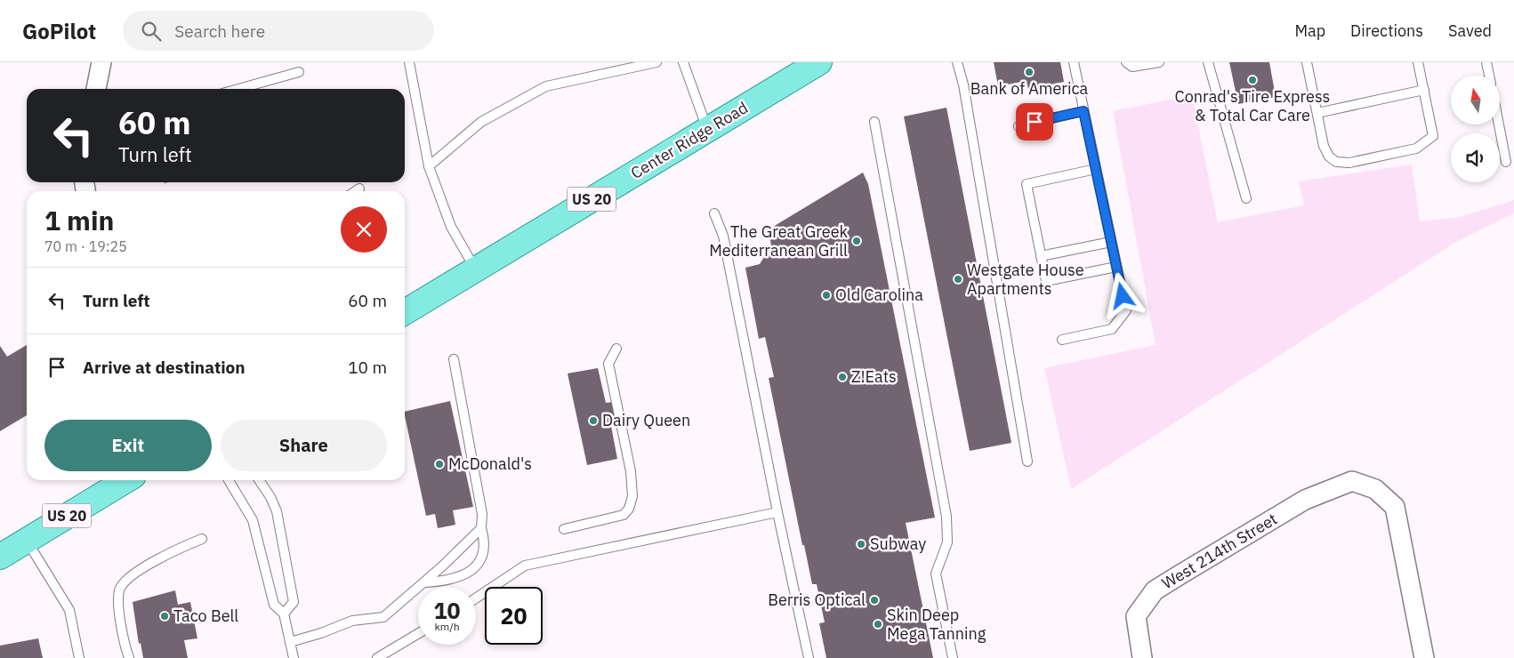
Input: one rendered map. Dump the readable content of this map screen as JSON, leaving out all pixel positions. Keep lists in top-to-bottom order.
{
  "streets": {
    "main road": ["Center Ridge Road", "US 20"],
    "street": ["West 214th Street"]
  },
  "places": [
    "Bank of America",
    "Conrad's Tire Express & Total Car Care",
    "The Great Greek Mediterranean Grill",
    "Westgate House Apartments",
    "Old Carolina",
    "Z!Eats",
    "Dairy Queen",
    "McDonald's",
    "Subway",
    "Berris Optical",
    "Taco Bell",
    "Skin Deep Mega Tanning"
  ],
  "north": "top",
  "page": {
    "header": "GoPilot",
    "search": "Search here",
    "nav": ["Map", "Directions", "Saved"],
    "turn": ["60 m", "Turn left"],
    "heading": ["1 min", "70 m · 19:25"],
    "list": [
      {
        "name": "Turn left",
        "value": "60 m"
      },
      {
        "name": "Arrive at destination",
        "value": "10 m"
      }
    ],
    "buttons": ["Exit", "Share"],
    "speed": "10 km/h",
    "limit": "20"
  }
}
